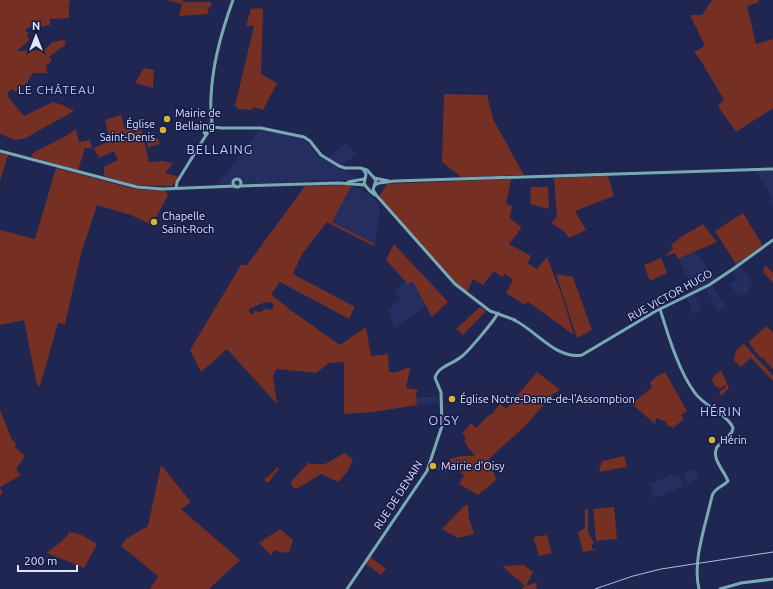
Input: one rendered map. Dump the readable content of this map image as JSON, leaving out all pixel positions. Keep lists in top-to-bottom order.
{
  "streets": {
    "street": ["RUE VICTOR HUGO", "RUE DE DENAIN"]
  },
  "crossings": [
    ["RUE VICTOR HUGO", "RUE DE DENAIN"]
  ],
  "districts": [
    "LE CHÂTEAU",
    "BELLAING",
    "HÉRIN",
    "OISY"
  ],
  "places": [
    "Mairie de Bellaing",
    "Église Saint-Denis",
    "Chapelle Saint-Roch",
    "Église Notre-Dame-de-l'Assomption",
    "Hérin",
    "Mairie d'Oisy"
  ],
  "scale_bar": "200 m",
  "north": "top"
}
